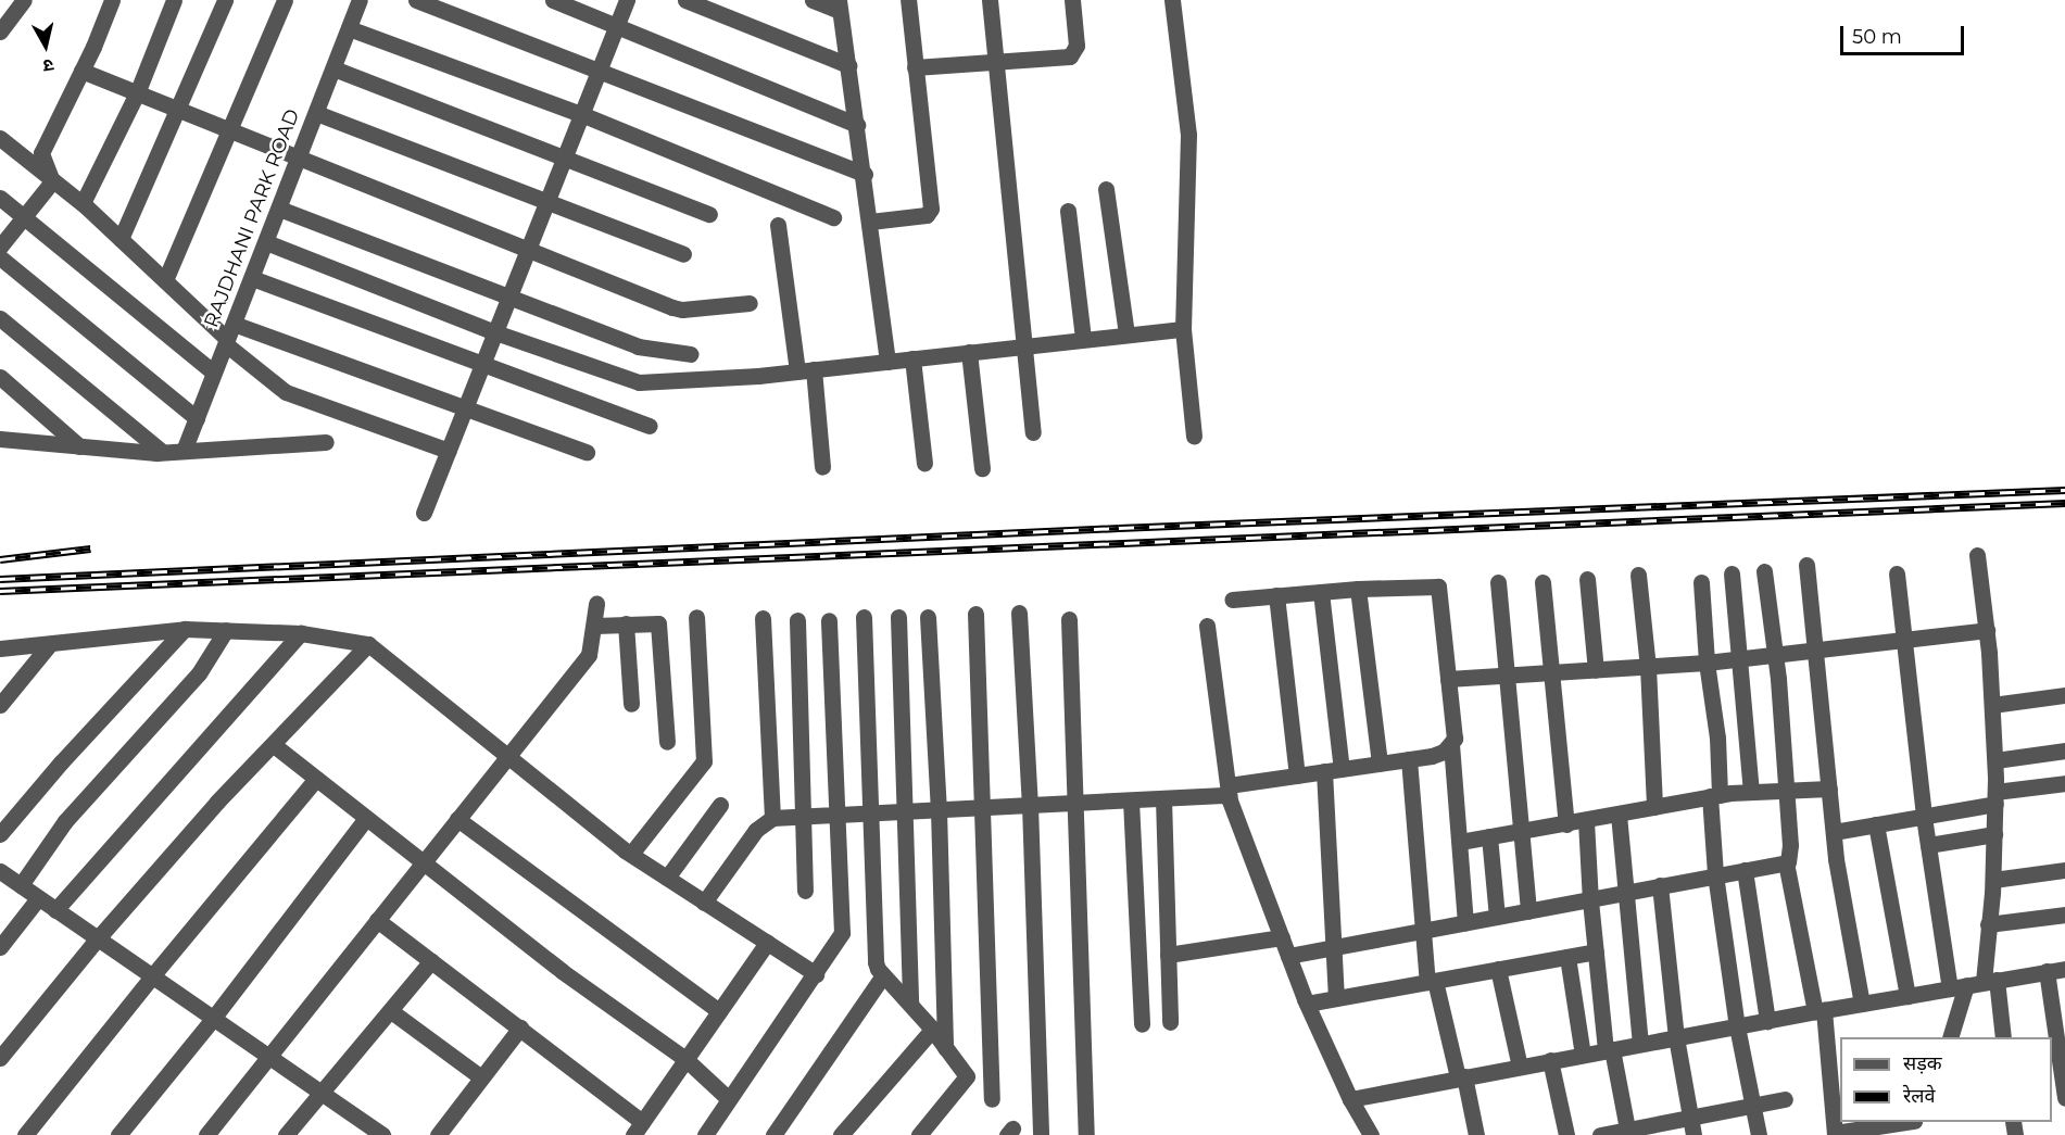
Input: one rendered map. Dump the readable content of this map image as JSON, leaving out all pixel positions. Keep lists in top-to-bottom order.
{
  "streets": {
    "street": ["RAJDHANI PARK ROAD"]
  },
  "legend": ["सड़क", "रेलवे"],
  "scale_bar": "50 m",
  "north": "bottom"
}
